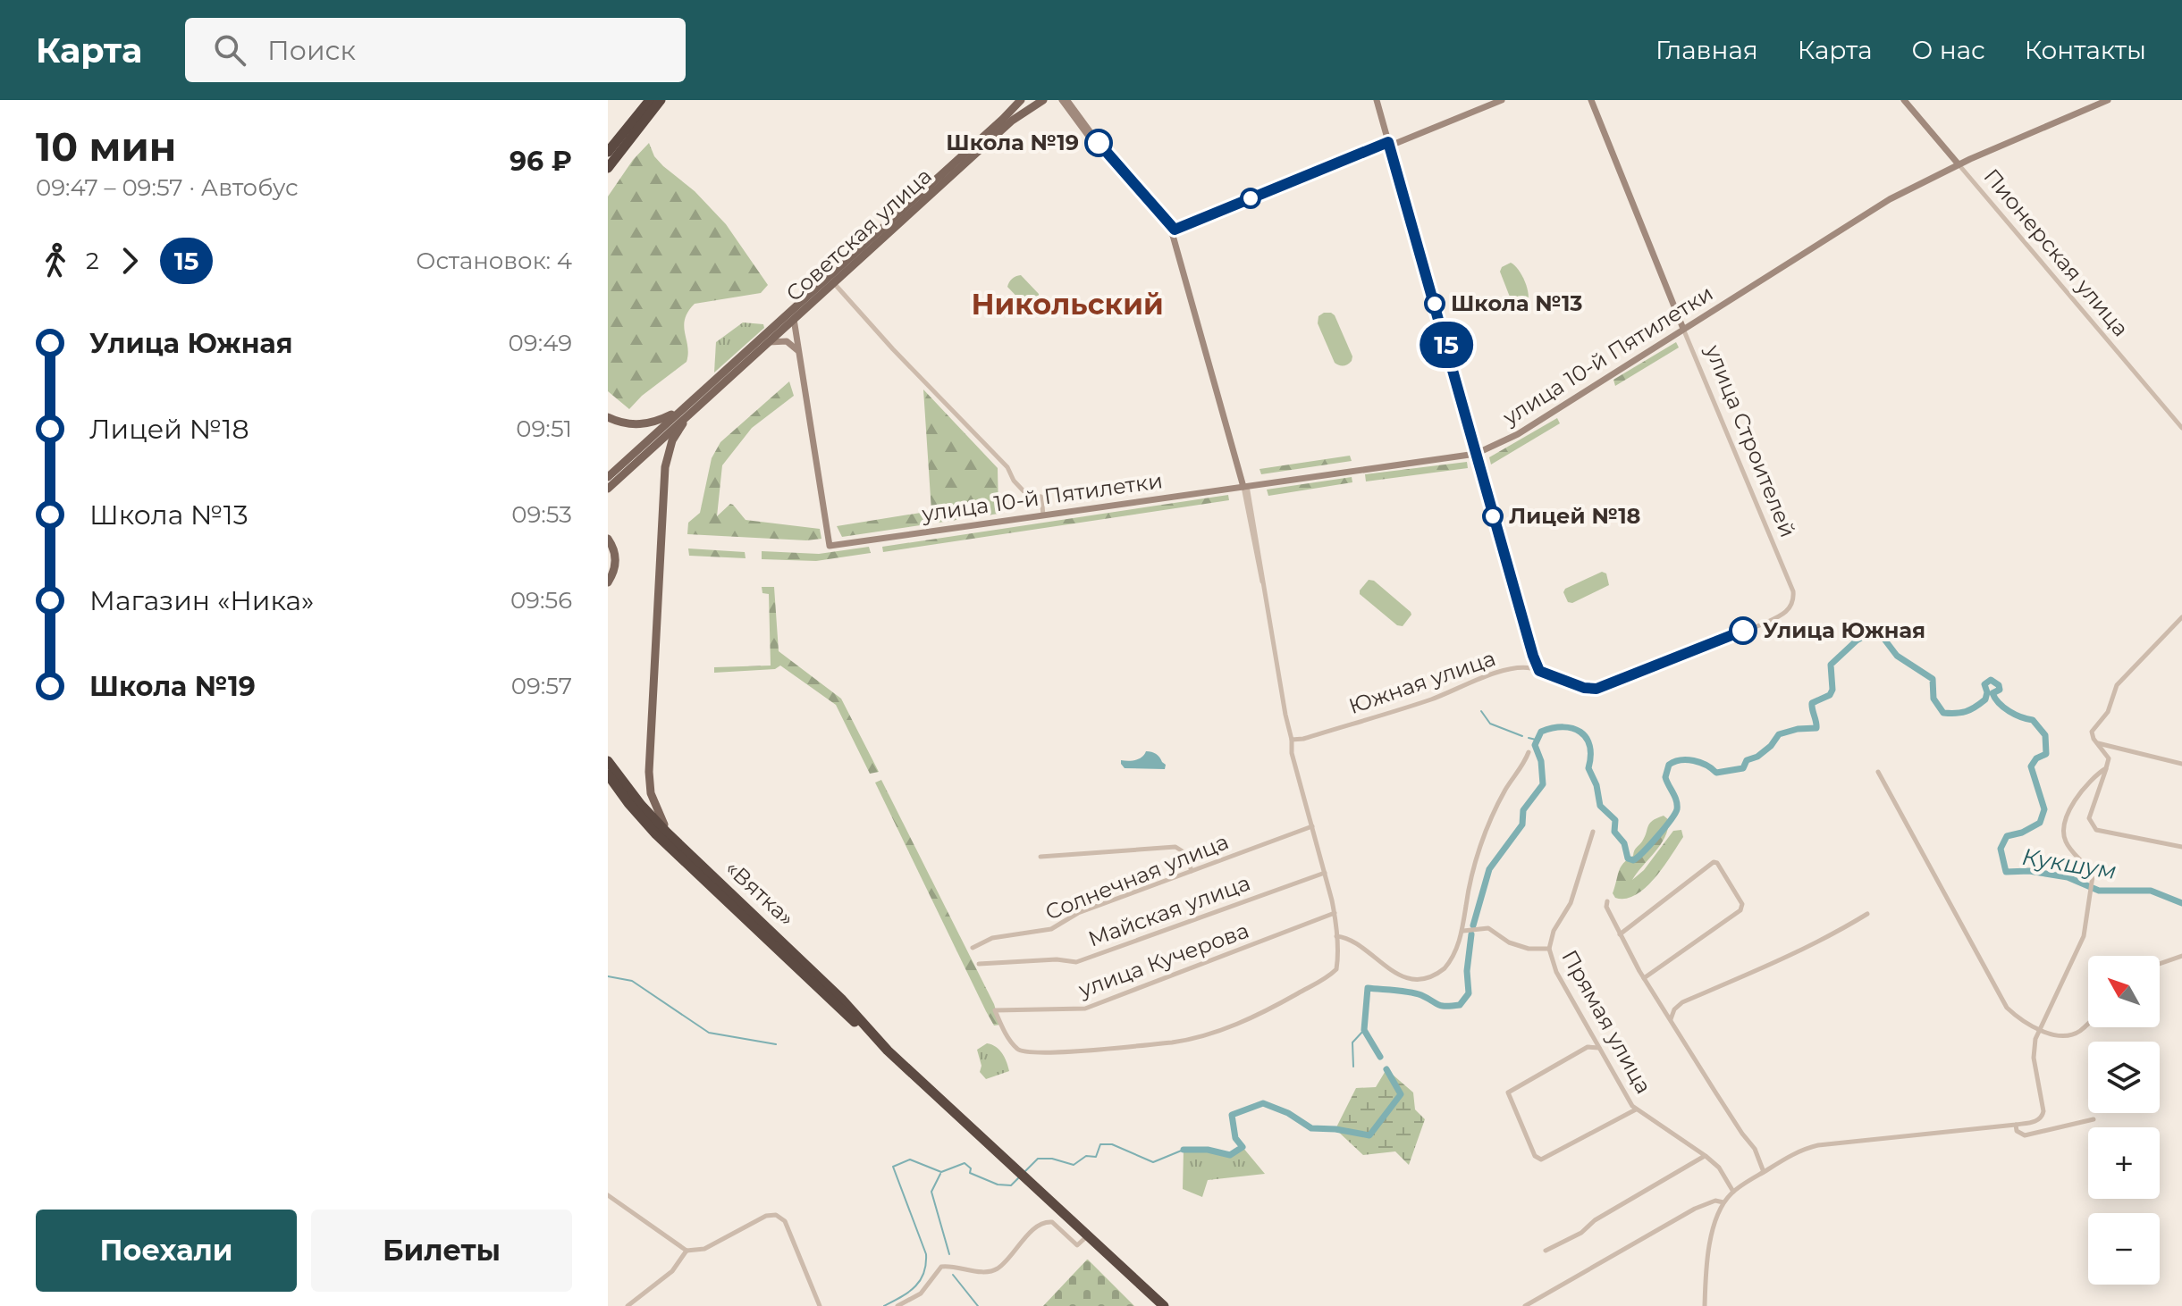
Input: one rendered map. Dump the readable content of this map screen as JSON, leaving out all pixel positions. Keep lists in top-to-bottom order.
{
  "streets": {
    "highway": ["«Вятка»"],
    "main road": [
      "Советская улица",
      "Пионерская улица",
      "улица 10-й Пятилетки",
      "улица Строителей"
    ],
    "street": [
      "Южная улица",
      "Солнечная улица",
      "Майская улица",
      "улица Кучерова",
      "Прямая улица"
    ]
  },
  "crossings": [
    ["Пионерская улица", "улица 10-й Пятилетки"],
    ["улица 10-й Пятилетки", "улица Строителей"],
    ["улица Строителей", "Южная улица"]
  ],
  "districts": ["Никольский"],
  "water": ["Кукшум"],
  "places": [
    "Школа №19",
    "Школа №13",
    "Лицей №18",
    "Улица Южная"
  ],
  "lines": ["bus line 15"],
  "north": "top left",
  "page": {
    "header": "Карта",
    "search": "Поиск",
    "nav": [
      "Главная",
      "Карта",
      "О нас",
      "Контакты"
    ],
    "heading": ["10 мин", "09:47 – 09:57 · Автобус", "96 ₽"],
    "on_map": "15",
    "legs": ["2", "15", "Остановок: 4"],
    "list": [
      {
        "name": "Улица Южная",
        "value": "09:49"
      },
      {
        "name": "Лицей №18",
        "value": "09:51"
      },
      {
        "name": "Школа №13",
        "value": "09:53"
      },
      {
        "name": "Магазин «Ника»",
        "value": "09:56"
      },
      {
        "name": "Школа №19",
        "value": "09:57"
      }
    ],
    "map_buttons": ["+", "−"],
    "buttons": ["Поехали", "Билеты"]
  }
}
